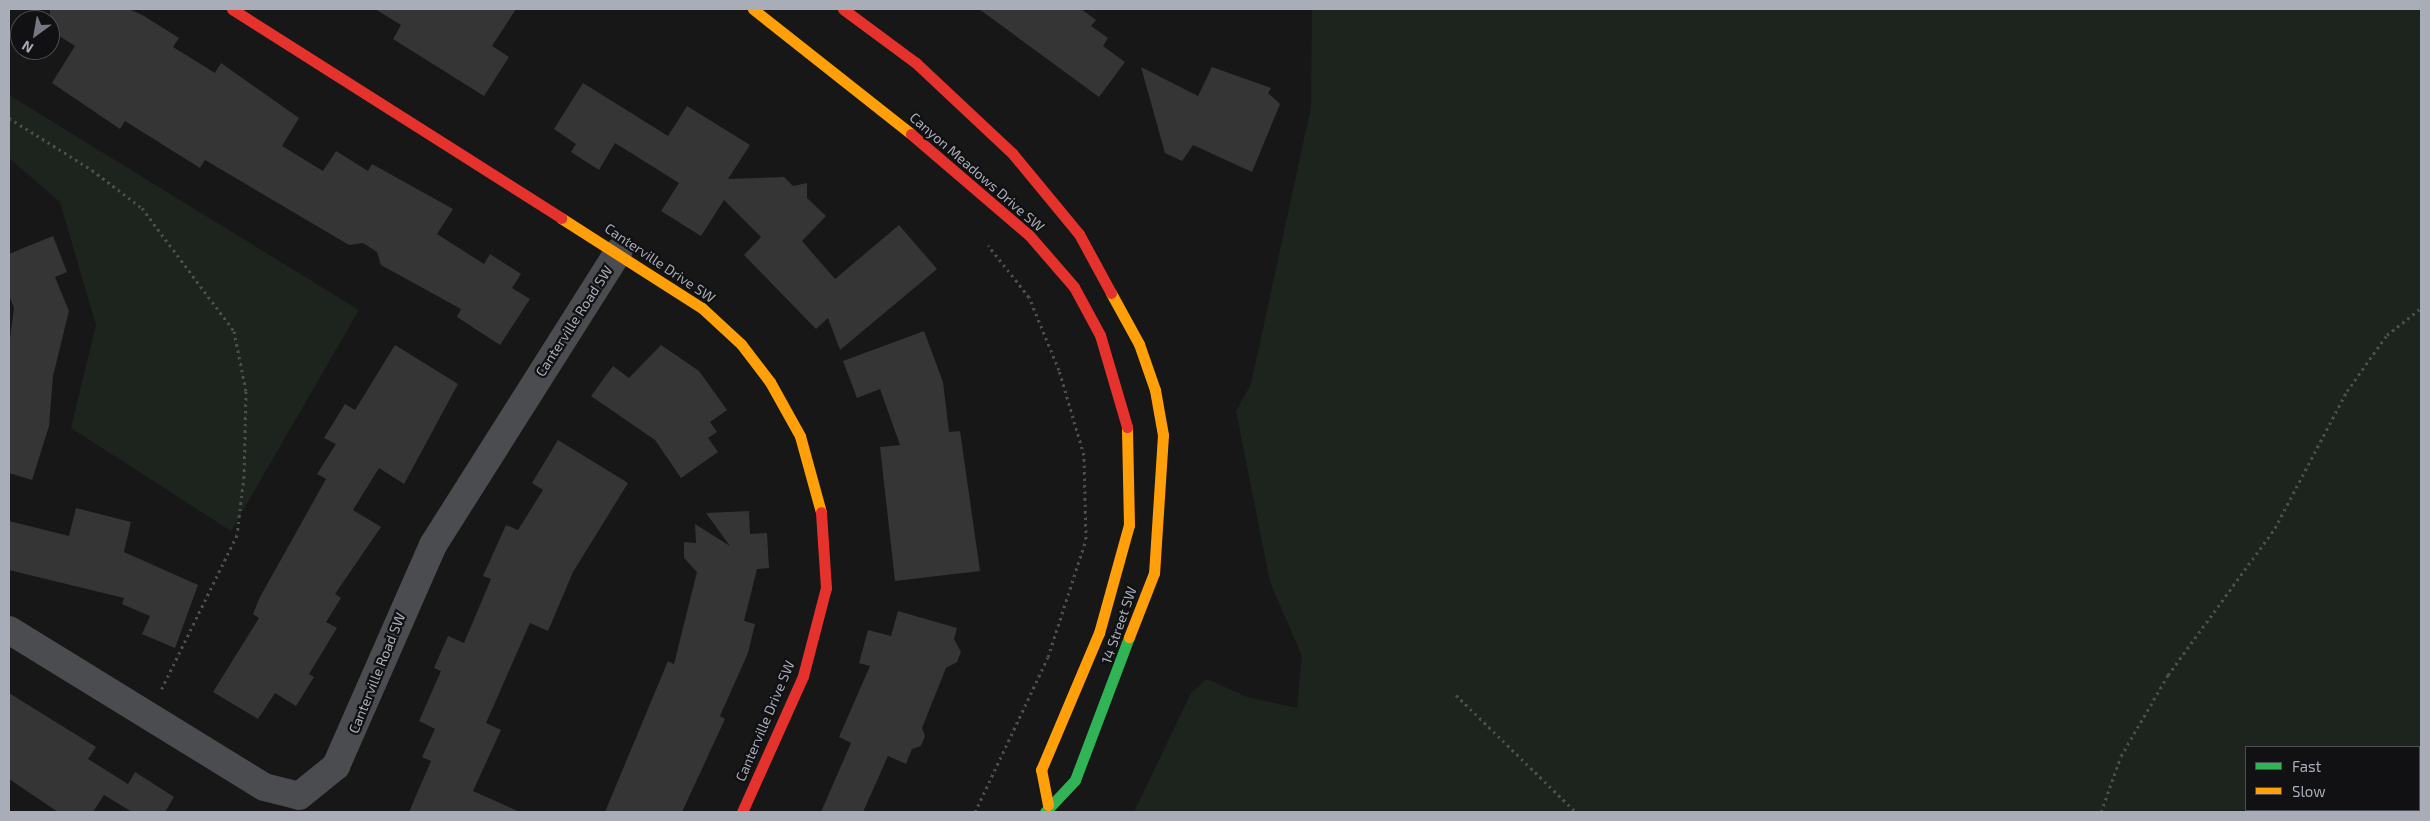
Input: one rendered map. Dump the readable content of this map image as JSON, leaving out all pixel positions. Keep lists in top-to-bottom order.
{
  "streets": {
    "main road": ["Canyon Meadows Drive SW", "Canterville Drive SW", "14 Street SW"],
    "street": ["Canterville Road SW"]
  },
  "crossings": [
    ["Canyon Meadows Drive SW", "14 Street SW"],
    ["Canterville Drive SW", "Canterville Road SW"]
  ],
  "legend": ["Fast", "Slow"],
  "north": "bottom left"
}
